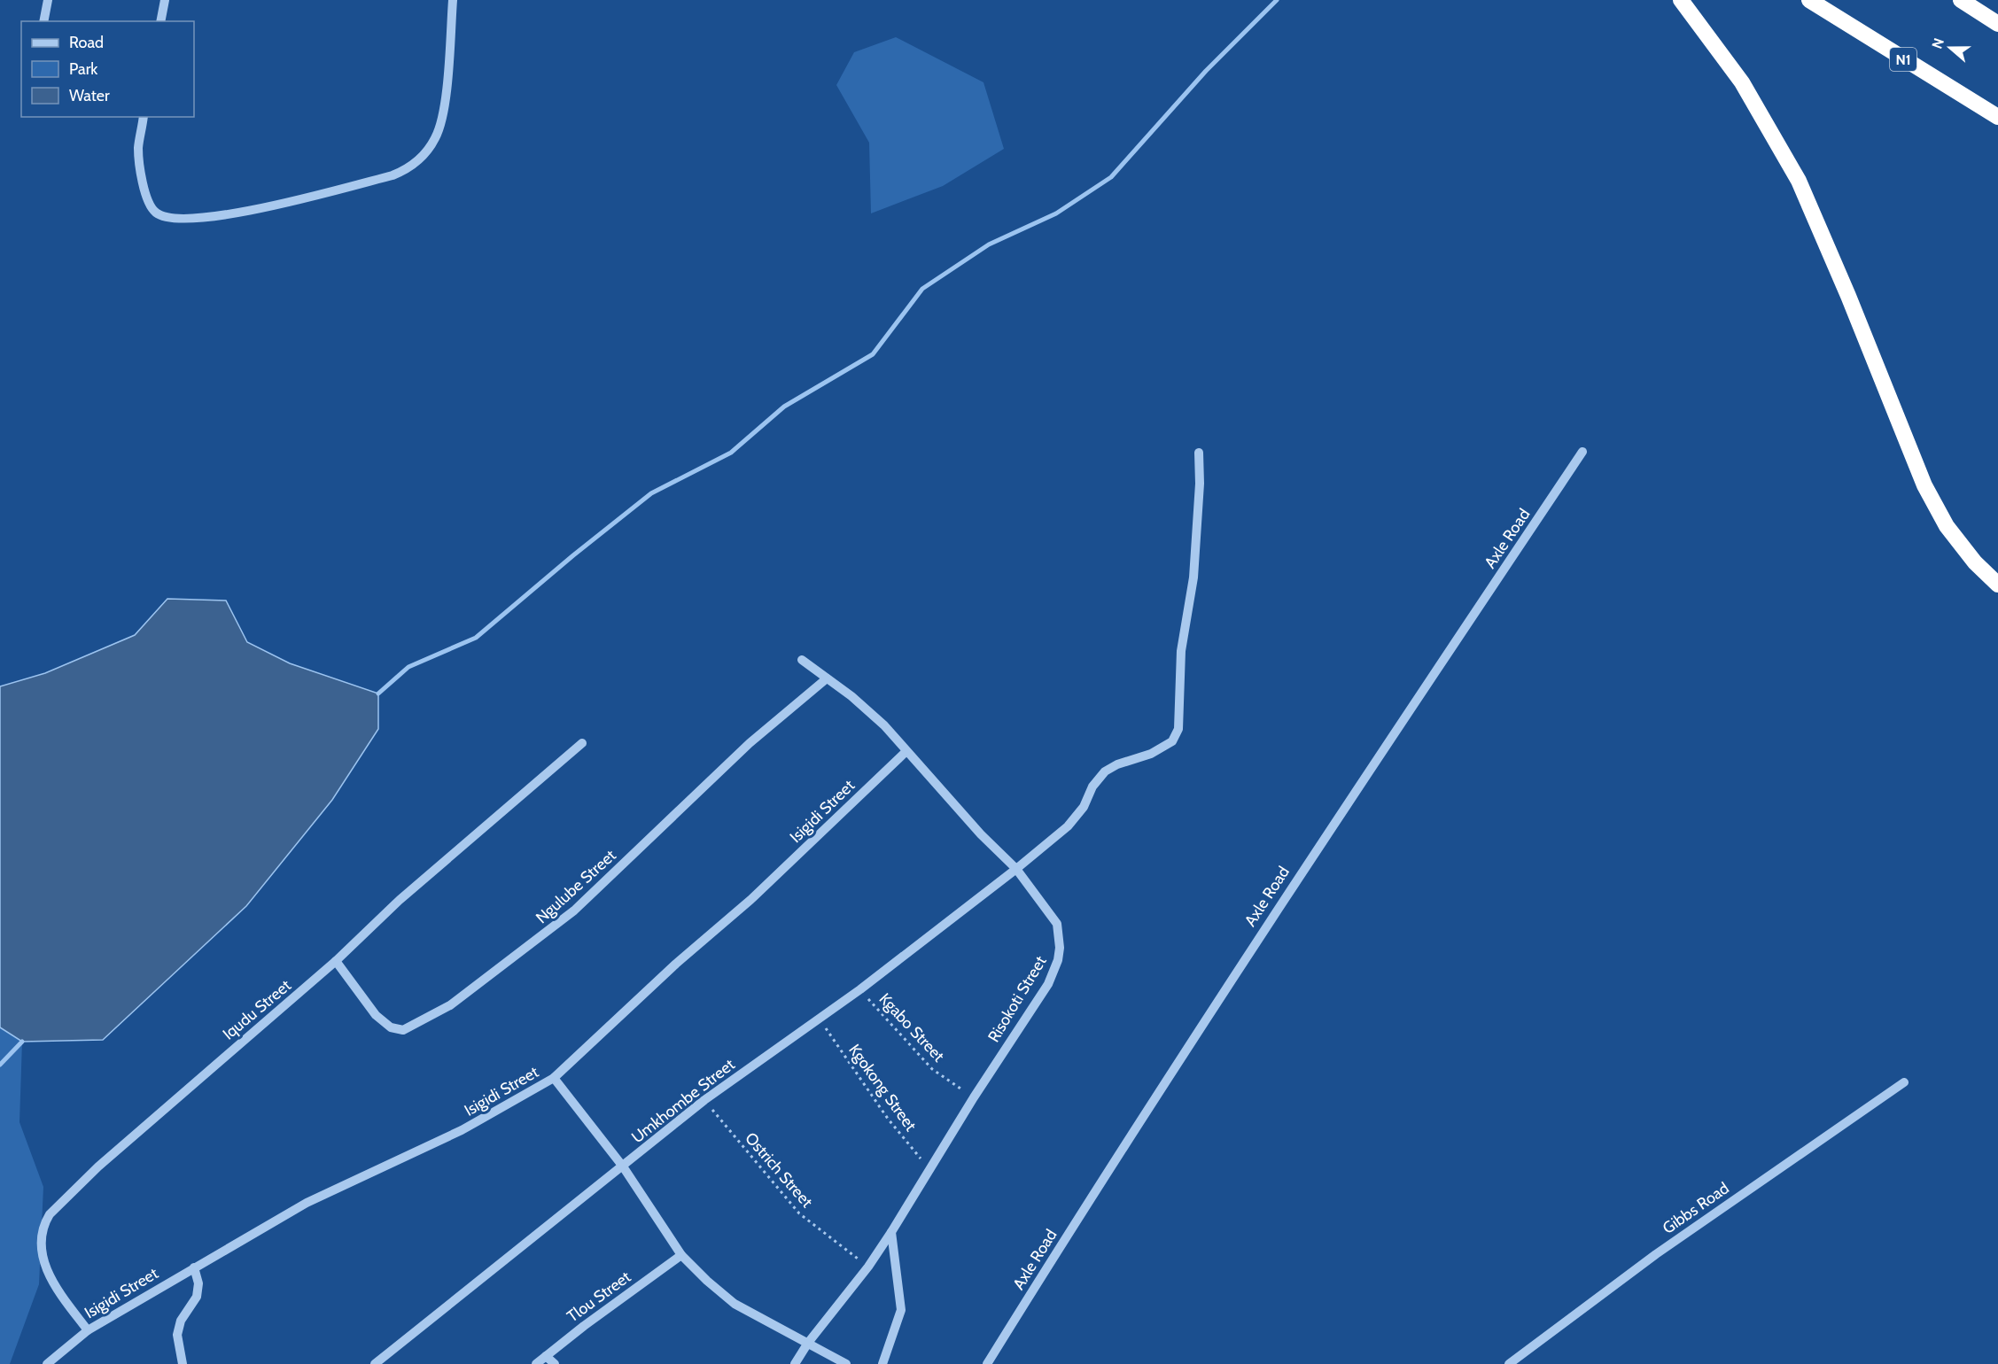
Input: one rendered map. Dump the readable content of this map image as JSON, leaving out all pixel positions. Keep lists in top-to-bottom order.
{
  "streets": {
    "highway": ["N1"],
    "street": [
      "Axle Road",
      "Isigidi Street",
      "Ngulube Street",
      "Risokoti Street",
      "Iqudu Street",
      "Umkhombe Street",
      "Gibbs Road",
      "Tlou Street"
    ],
    "path": ["Kgabo Street", "Kgokong Street", "Ostrich Street"]
  },
  "crossings": [
    ["Isigidi Street", "Risokoti Street"],
    ["Isigidi Street", "Iqudu Street"],
    ["Ngulube Street", "Risokoti Street"],
    ["Ngulube Street", "Iqudu Street"],
    ["Risokoti Street", "Kgabo Street"],
    ["Risokoti Street", "Kgokong Street"],
    ["Risokoti Street", "Umkhombe Street"],
    ["Risokoti Street", "Ostrich Street"],
    ["Kgabo Street", "Umkhombe Street"],
    ["Kgokong Street", "Umkhombe Street"],
    ["Umkhombe Street", "Ostrich Street"]
  ],
  "legend": ["Road", "Park", "Water"],
  "north": "left"
}
